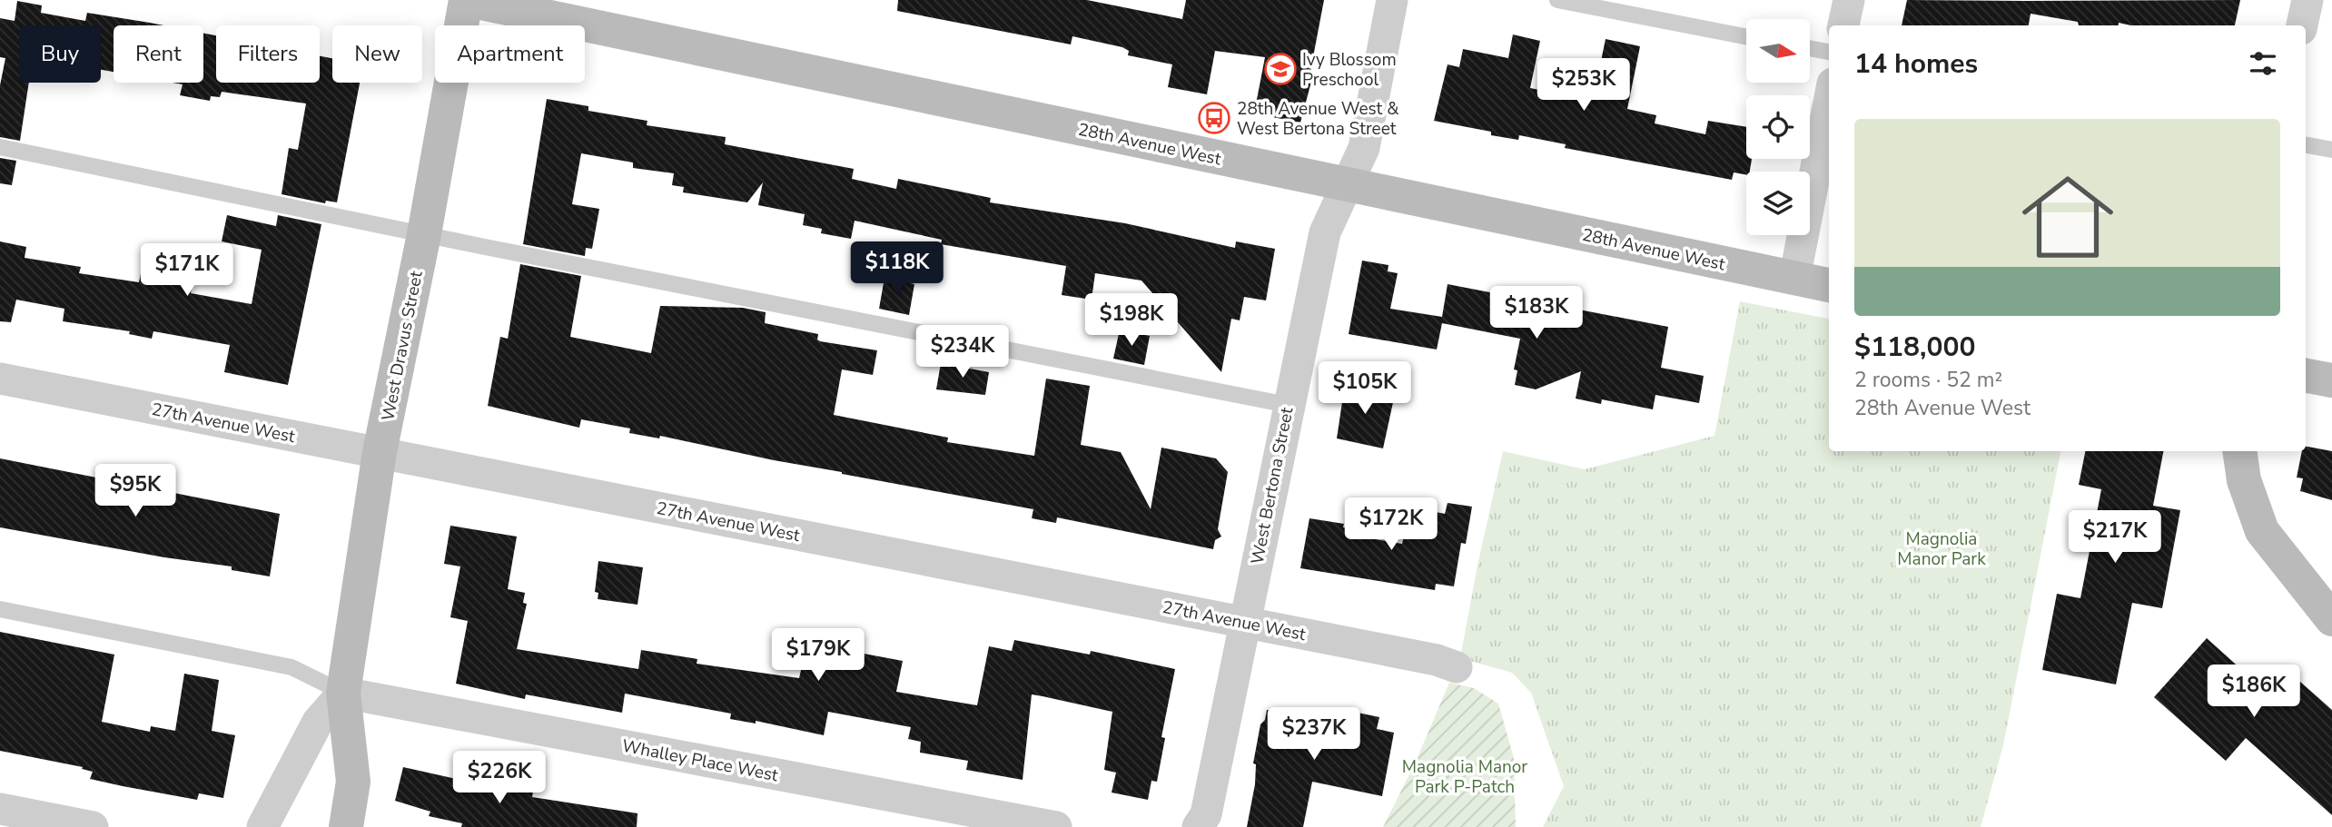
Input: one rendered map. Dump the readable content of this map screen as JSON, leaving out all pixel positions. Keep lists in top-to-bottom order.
{
  "streets": {
    "street": [
      "28th Avenue West",
      "West Dravus Street",
      "27th Avenue West",
      "West Bertona Street",
      "Whalley Place West"
    ]
  },
  "crossings": [
    ["28th Avenue West", "West Dravus Street"],
    ["28th Avenue West", "West Bertona Street"],
    ["West Dravus Street", "27th Avenue West"],
    ["West Dravus Street", "Whalley Place West"],
    ["27th Avenue West", "West Bertona Street"]
  ],
  "parks": ["Magnolia Manor Park", "Magnolia Manor Park P-Patch"],
  "places": {
    "school or university": ["Ivy Blossom Preschool"],
    "bus stop": ["28th Avenue West & West Bertona Street"]
  },
  "north": "right",
  "page": {
    "chip": [
      "Buy",
      "Rent",
      "Filters",
      "New",
      "Apartment"
    ],
    "heading": "14 homes",
    "price": [
      "$253K",
      "$118K",
      "$171K",
      "$183K",
      "$198K",
      "$234K",
      "$105K",
      "$95K",
      "$172K",
      "$217K",
      "$179K",
      "$186K",
      "$237K",
      "$226K"
    ],
    "list": [
      {
        "name": "$118,000",
        "note": "2 rooms · 52 m² · 28th Avenue West"
      }
    ]
  }
}
